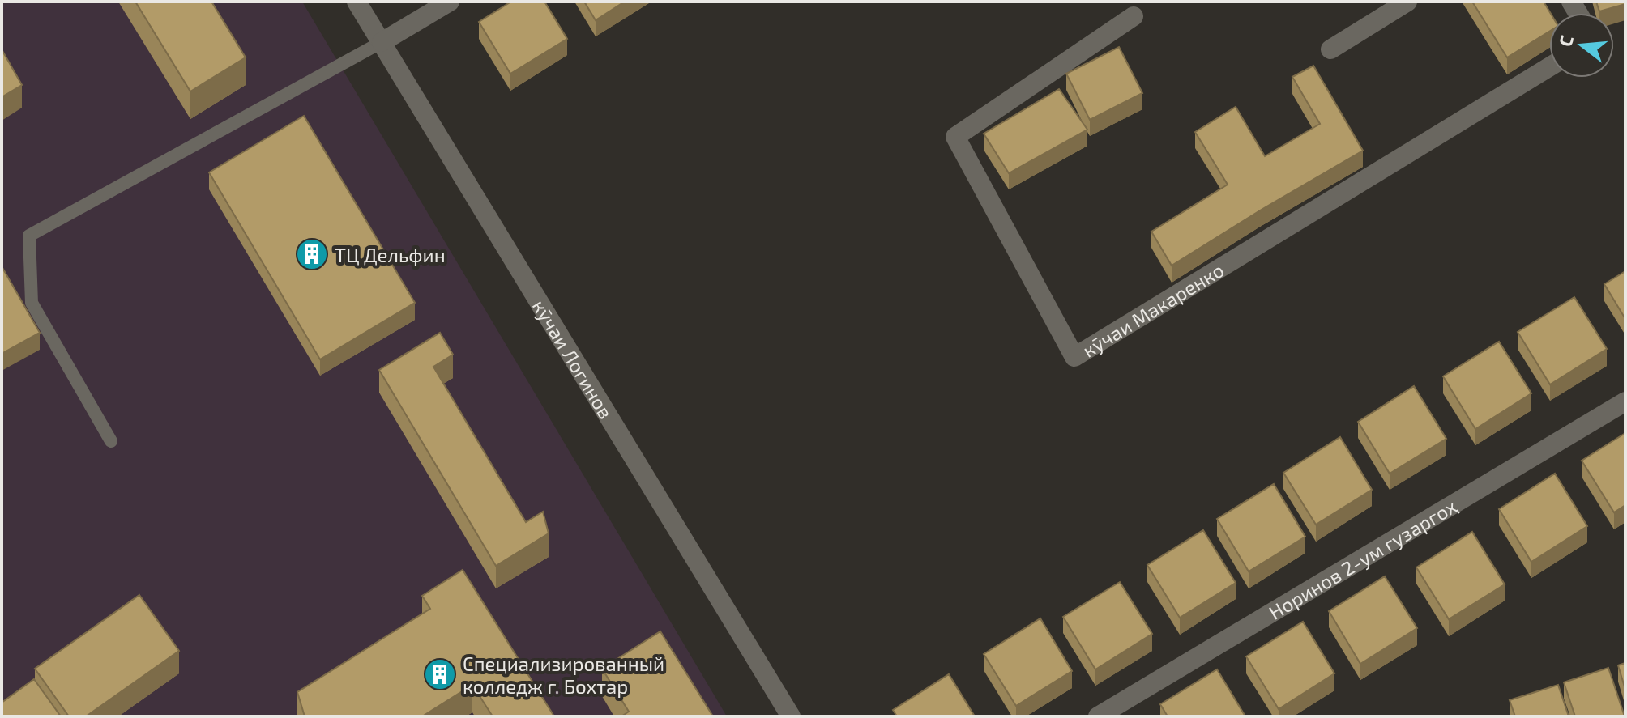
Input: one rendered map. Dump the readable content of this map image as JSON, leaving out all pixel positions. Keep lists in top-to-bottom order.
{
  "streets": {
    "street": ["кӯчаи Макаренко", "кӯчаи Логинов", "Норинов 2-ум гузаргоҳ"]
  },
  "places": {
    "building": ["ТЦ Дельфин", "Специализированный колледж г. Бохтар"]
  },
  "north": "left"
}
